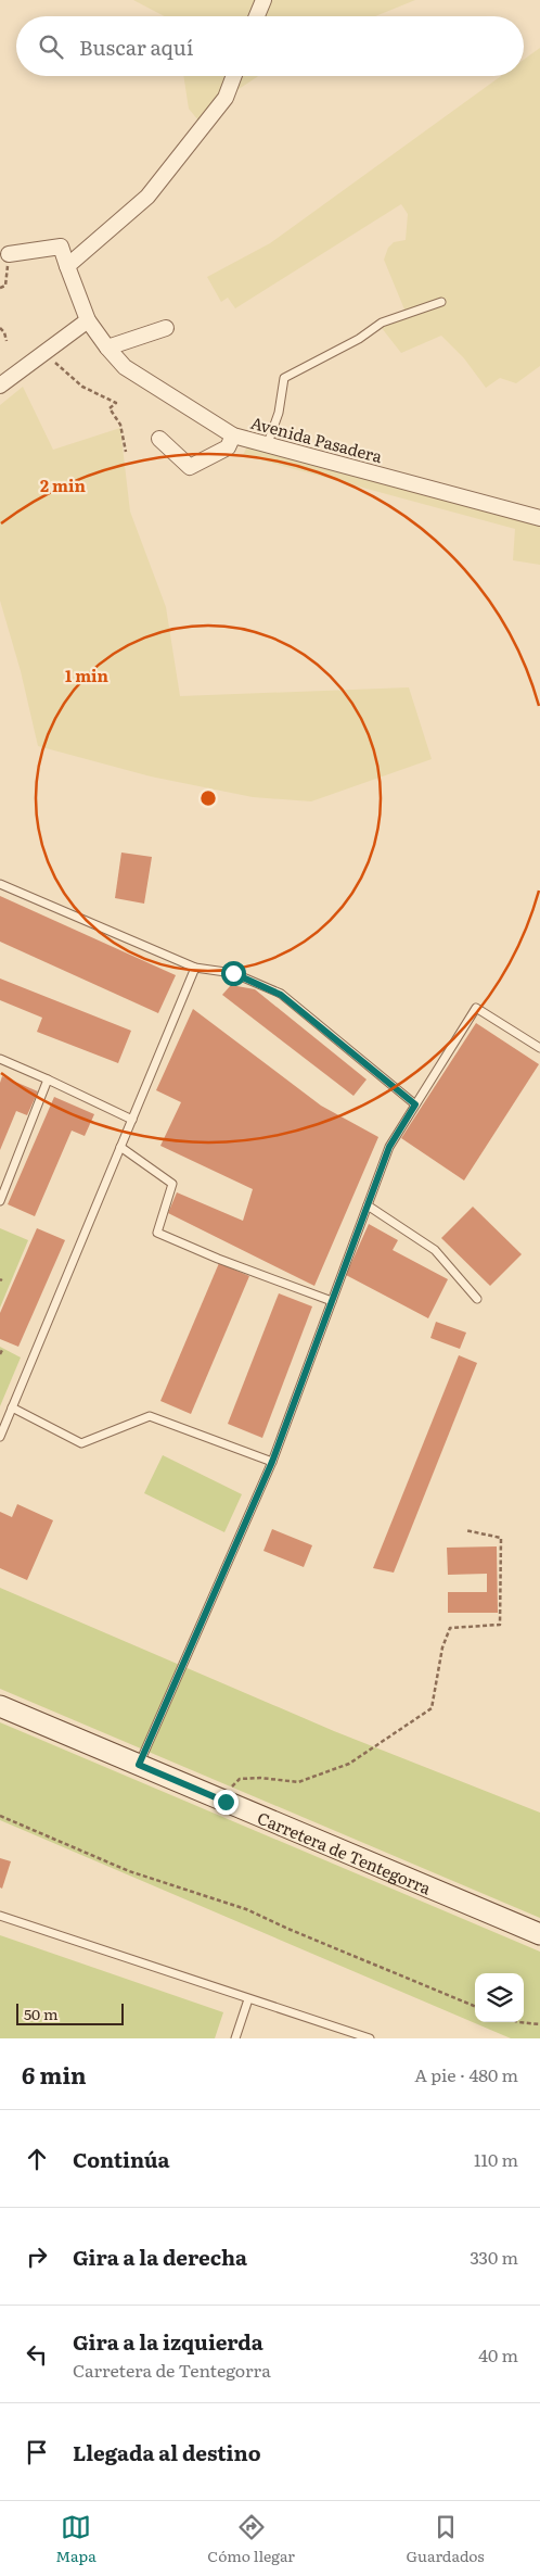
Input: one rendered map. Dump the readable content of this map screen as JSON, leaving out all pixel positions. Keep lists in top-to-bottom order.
{
  "streets": {
    "main road": ["Carretera de Tentegorra"],
    "street": ["Avenida Pasadera"]
  },
  "scale_bar": "50 m",
  "page": {
    "search": "Buscar aquí",
    "scale": "50 m",
    "heading": ["6 min", "A pie · 480 m"],
    "list": [
      ["Continúa", "110 m"],
      ["Gira a la derecha", "330 m"],
      ["Gira a la izquierda", "Carretera de Tentegorra", "40 m"],
      "Llegada al destino"
    ],
    "nav": ["Mapa", "Cómo llegar", "Guardados"]
  },
  "rings": ["2 min", "1 min"]
}
